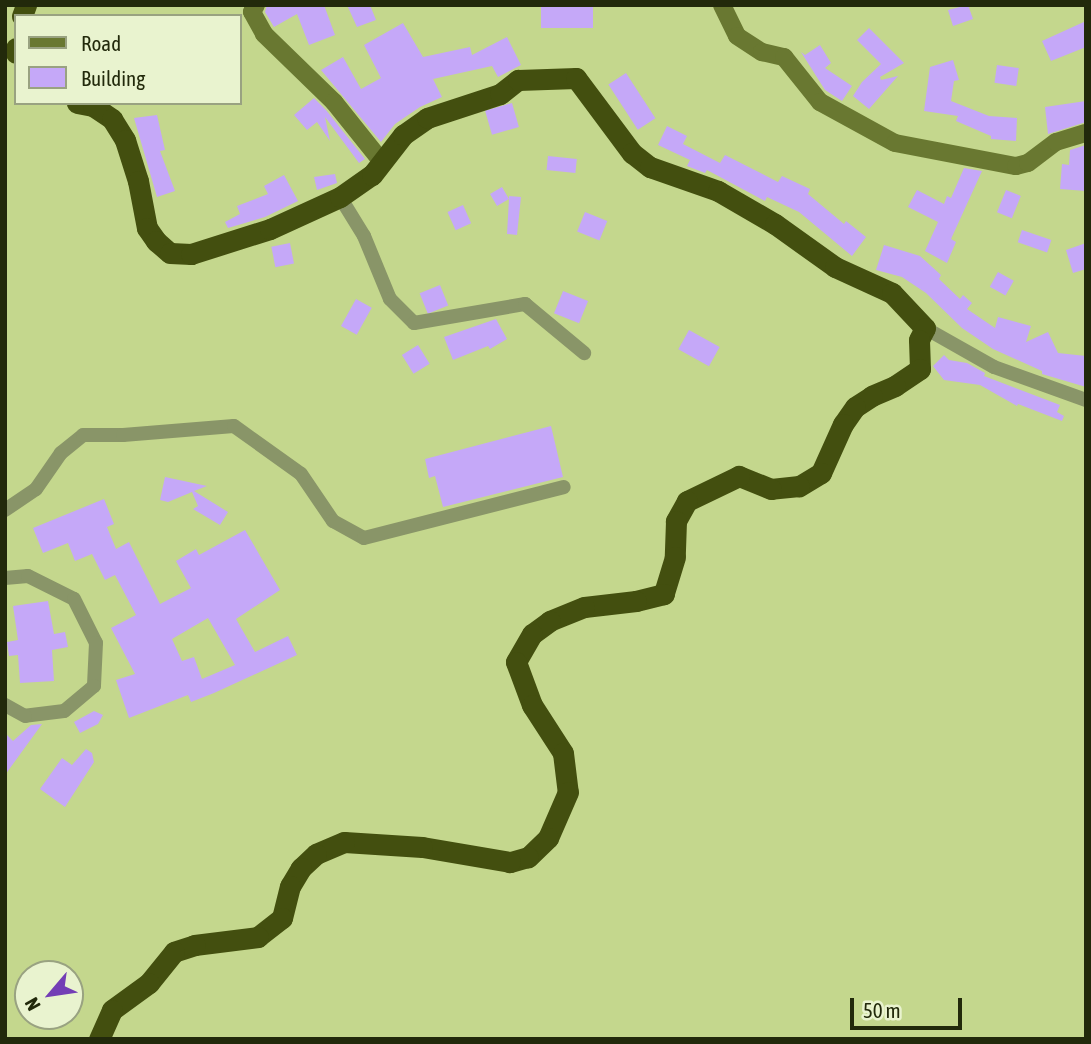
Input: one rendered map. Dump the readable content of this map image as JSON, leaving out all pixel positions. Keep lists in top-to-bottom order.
{
  "legend": ["Road", "Building"],
  "scale_bar": "50 m",
  "north": "bottom left"
}
